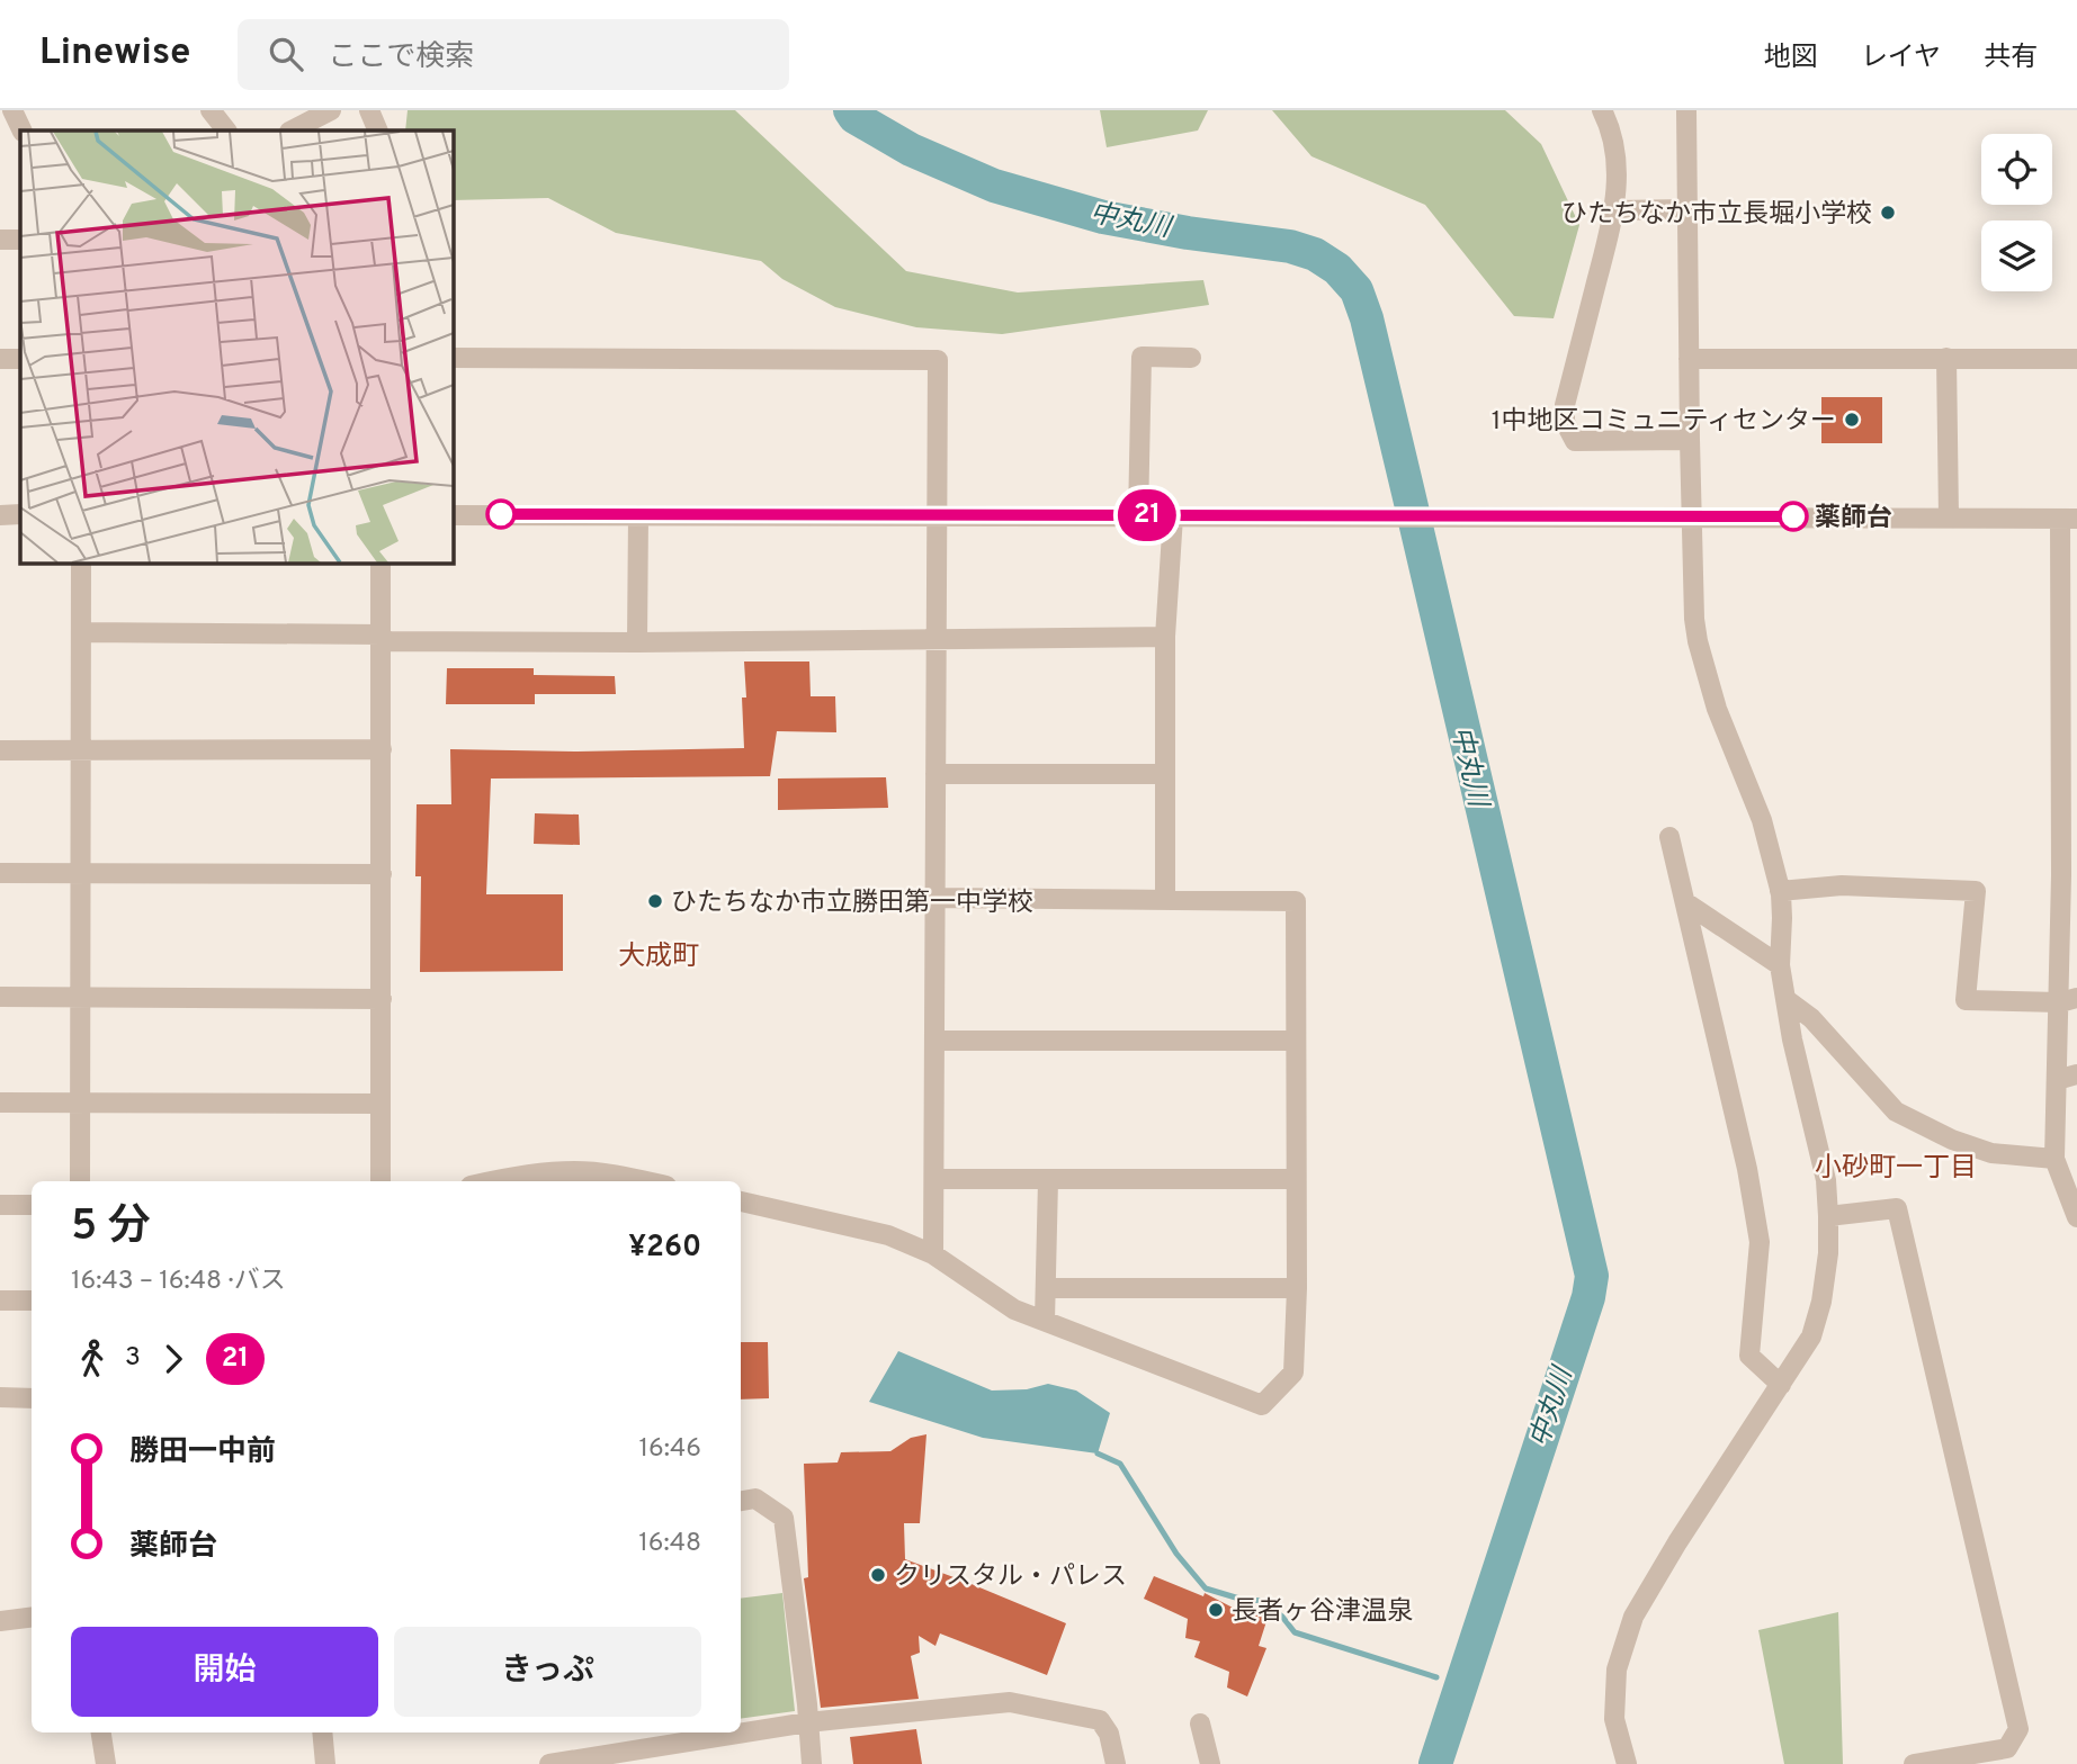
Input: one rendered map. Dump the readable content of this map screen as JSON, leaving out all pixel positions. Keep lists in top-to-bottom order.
{
  "districts": ["大成町", "小砂町一丁目"],
  "water": ["中丸川"],
  "places": [
    "ひたちなか市立長堀小学校",
    "1中地区コミュニティセンター",
    "薬師台",
    "ひたちなか市立勝田第一中学校",
    "クリスタル・パレス",
    "長者ヶ谷津温泉"
  ],
  "lines": ["bus line 21"],
  "page": {
    "header": "Linewise",
    "search": "ここで検索",
    "nav": ["地図", "レイヤ", "共有"],
    "on_map": "21",
    "heading": ["5 分", "16:43 – 16:48 · バス", "¥260"],
    "legs": ["3", "21"],
    "list": [
      {
        "name": "勝田一中前",
        "value": "16:46"
      },
      {
        "name": "薬師台",
        "value": "16:48"
      }
    ],
    "buttons": ["開始", "きっぷ"]
  }
}
